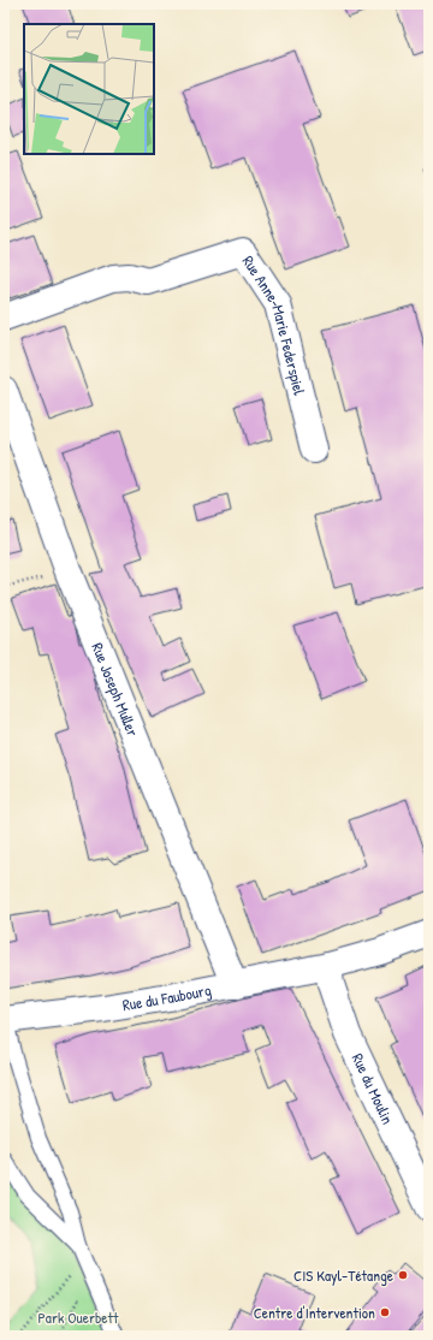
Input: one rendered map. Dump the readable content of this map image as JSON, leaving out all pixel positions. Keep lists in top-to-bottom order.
{
  "streets": {
    "street": [
      "Rue Anne-Marie Federspiel",
      "Rue Joseph Muller",
      "Rue du Faubourg",
      "Rue du Moulin"
    ]
  },
  "crossings": [
    ["Rue Joseph Muller", "Rue du Faubourg"],
    ["Rue du Faubourg", "Rue du Moulin"]
  ],
  "parks": ["Park Ouerbett"],
  "places": ["CIS Kayl-Tétange", "Centre d'Intervention"]
}
